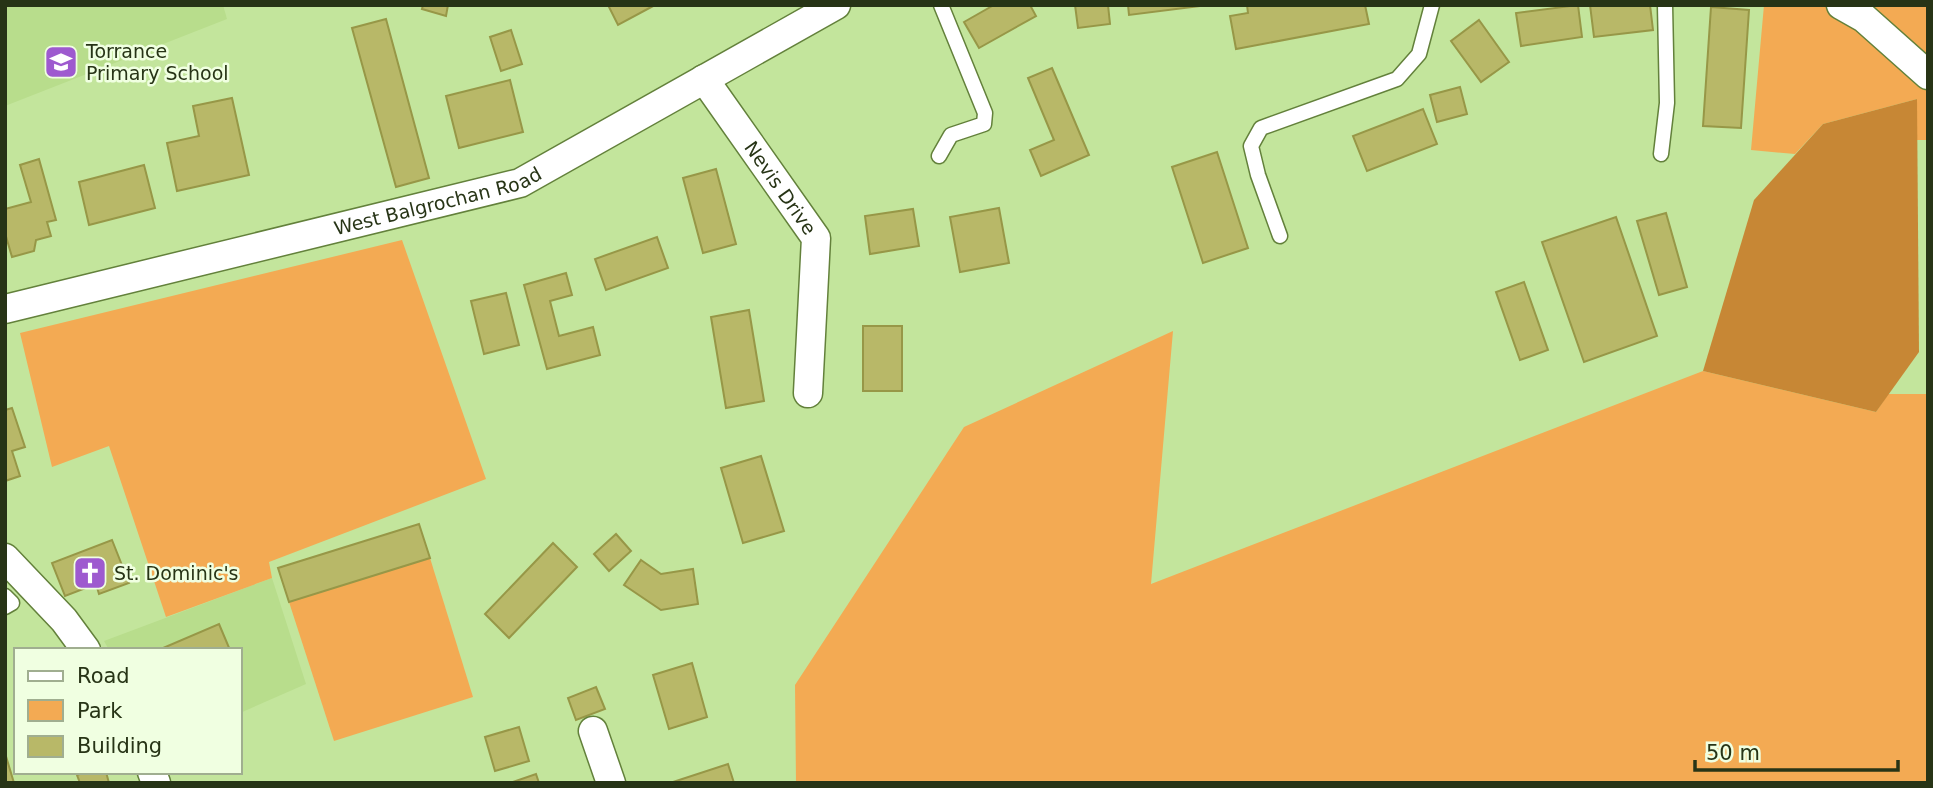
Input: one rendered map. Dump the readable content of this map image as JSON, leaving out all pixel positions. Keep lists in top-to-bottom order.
{
  "streets": {
    "street": ["Nevis Drive", "West Balgrochan Road"]
  },
  "crossings": [
    ["Nevis Drive", "West Balgrochan Road"]
  ],
  "places": {
    "school or university": ["Torrance Primary School"],
    "church": ["St. Dominic's"]
  },
  "legend": ["Road", "Park", "Building"],
  "scale_bar": "50 m"
}
